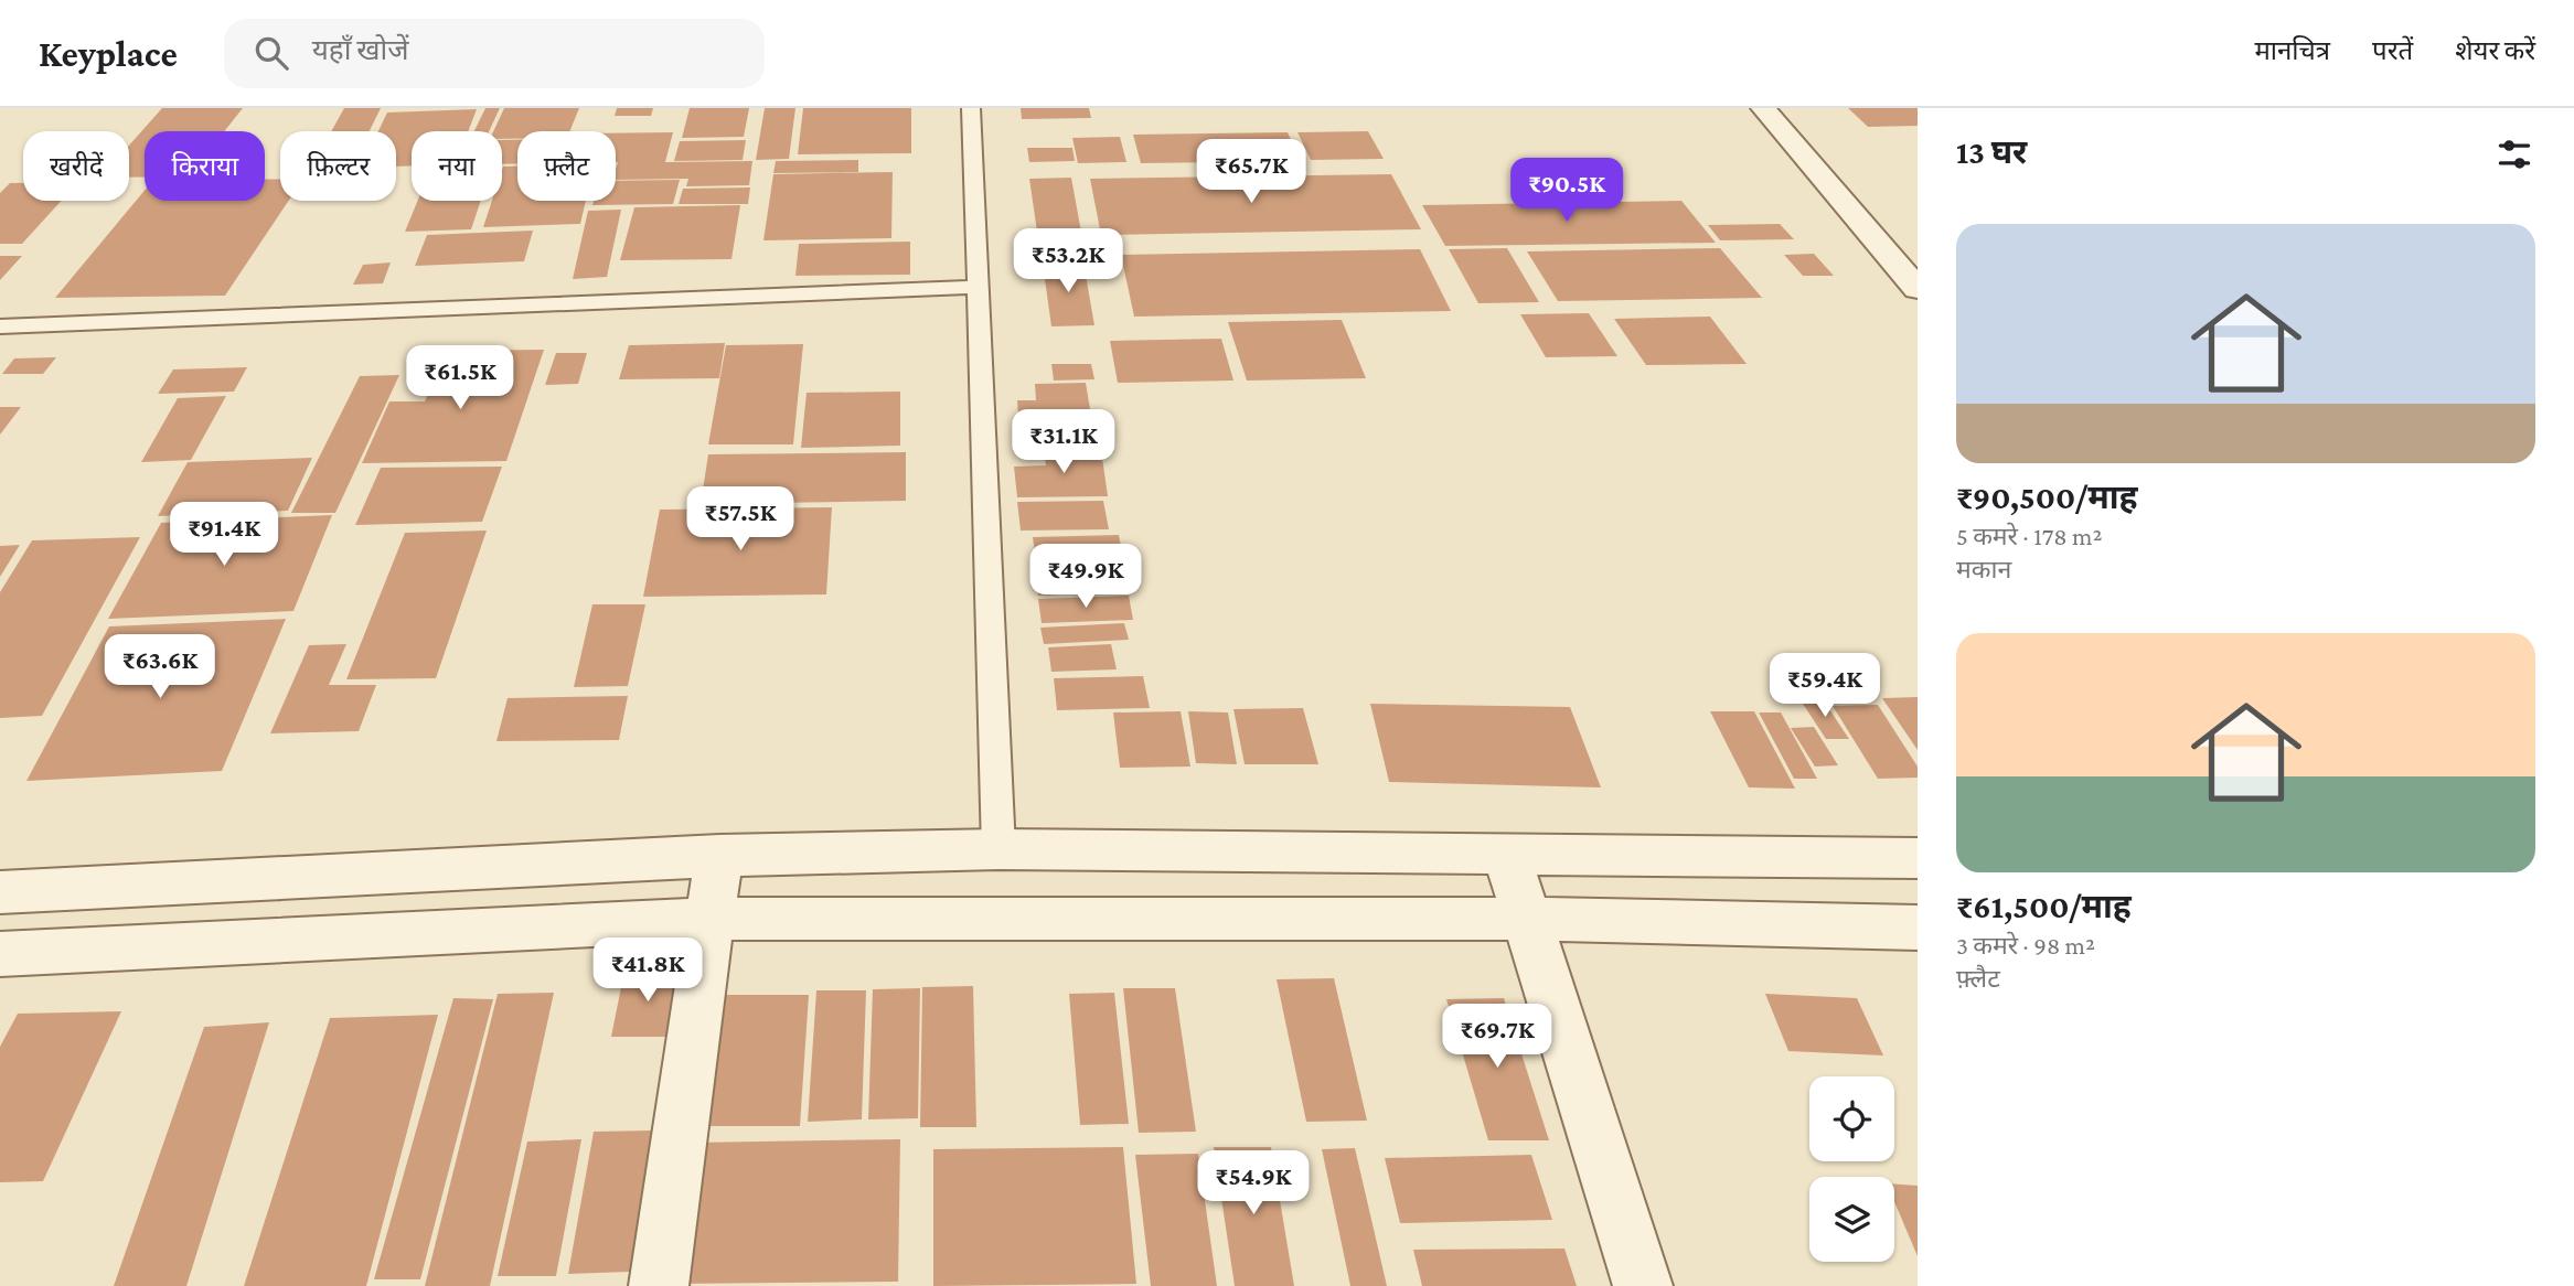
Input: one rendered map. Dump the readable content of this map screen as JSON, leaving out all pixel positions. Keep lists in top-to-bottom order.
{
  "page": {
    "header": "Keyplace",
    "search": "यहाँ खोजें",
    "nav": ["मानचित्र", "परतें", "शेयर करें"],
    "heading": "13 घर",
    "chip": [
      "खरीदें",
      "किराया",
      "फ़िल्टर",
      "नया",
      "फ़्लैट"
    ],
    "price": [
      "₹65.7K",
      "₹90.5K",
      "₹53.2K",
      "₹61.5K",
      "₹31.1K",
      "₹57.5K",
      "₹91.4K",
      "₹49.9K",
      "₹63.6K",
      "₹59.4K",
      "₹41.8K",
      "₹69.7K",
      "₹54.9K"
    ],
    "list": [
      {
        "name": "₹90,500/माह",
        "note": "5 कमरे · 178 m² · मकान"
      },
      {
        "name": "₹61,500/माह",
        "note": "3 कमरे · 98 m² · फ़्लैट"
      }
    ]
  }
}
